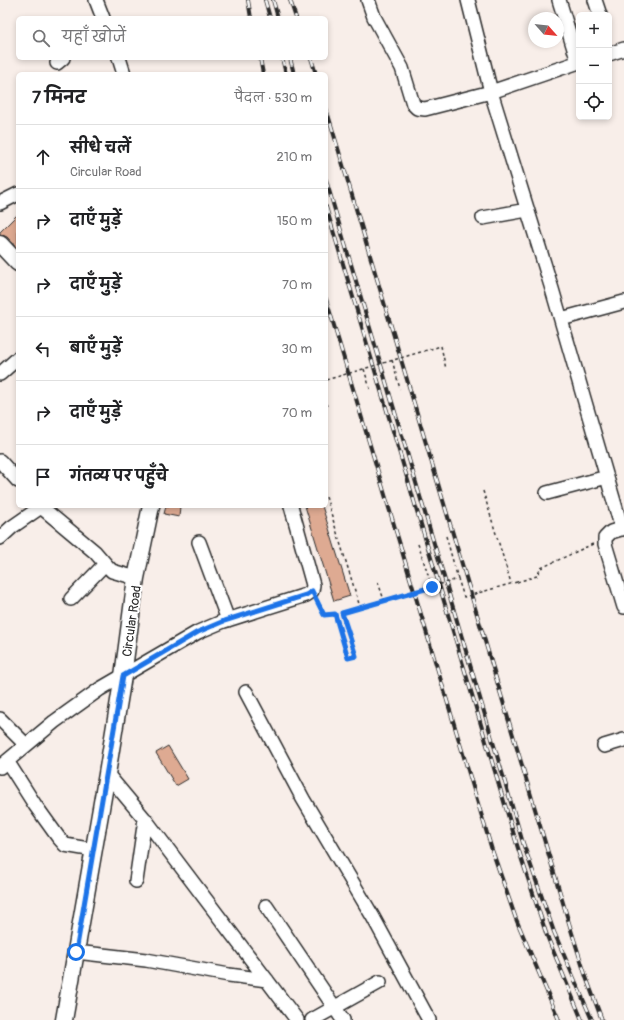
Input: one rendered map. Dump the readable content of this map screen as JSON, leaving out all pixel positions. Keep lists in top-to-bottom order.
{
  "streets": {
    "main road": ["Circular Road"]
  },
  "north": "bottom right",
  "page": {
    "map_buttons": ["+", "−"],
    "search": "यहाँ खोजें",
    "heading": ["7 मिनट", "पैदल · 530 m"],
    "list": [
      ["सीधे चलें", "Circular Road", "210 m"],
      ["दाएँ मुड़ें", "150 m"],
      ["दाएँ मुड़ें", "70 m"],
      ["बाएँ मुड़ें", "30 m"],
      ["दाएँ मुड़ें", "70 m"],
      "गंतव्य पर पहुँचे"
    ]
  }
}
